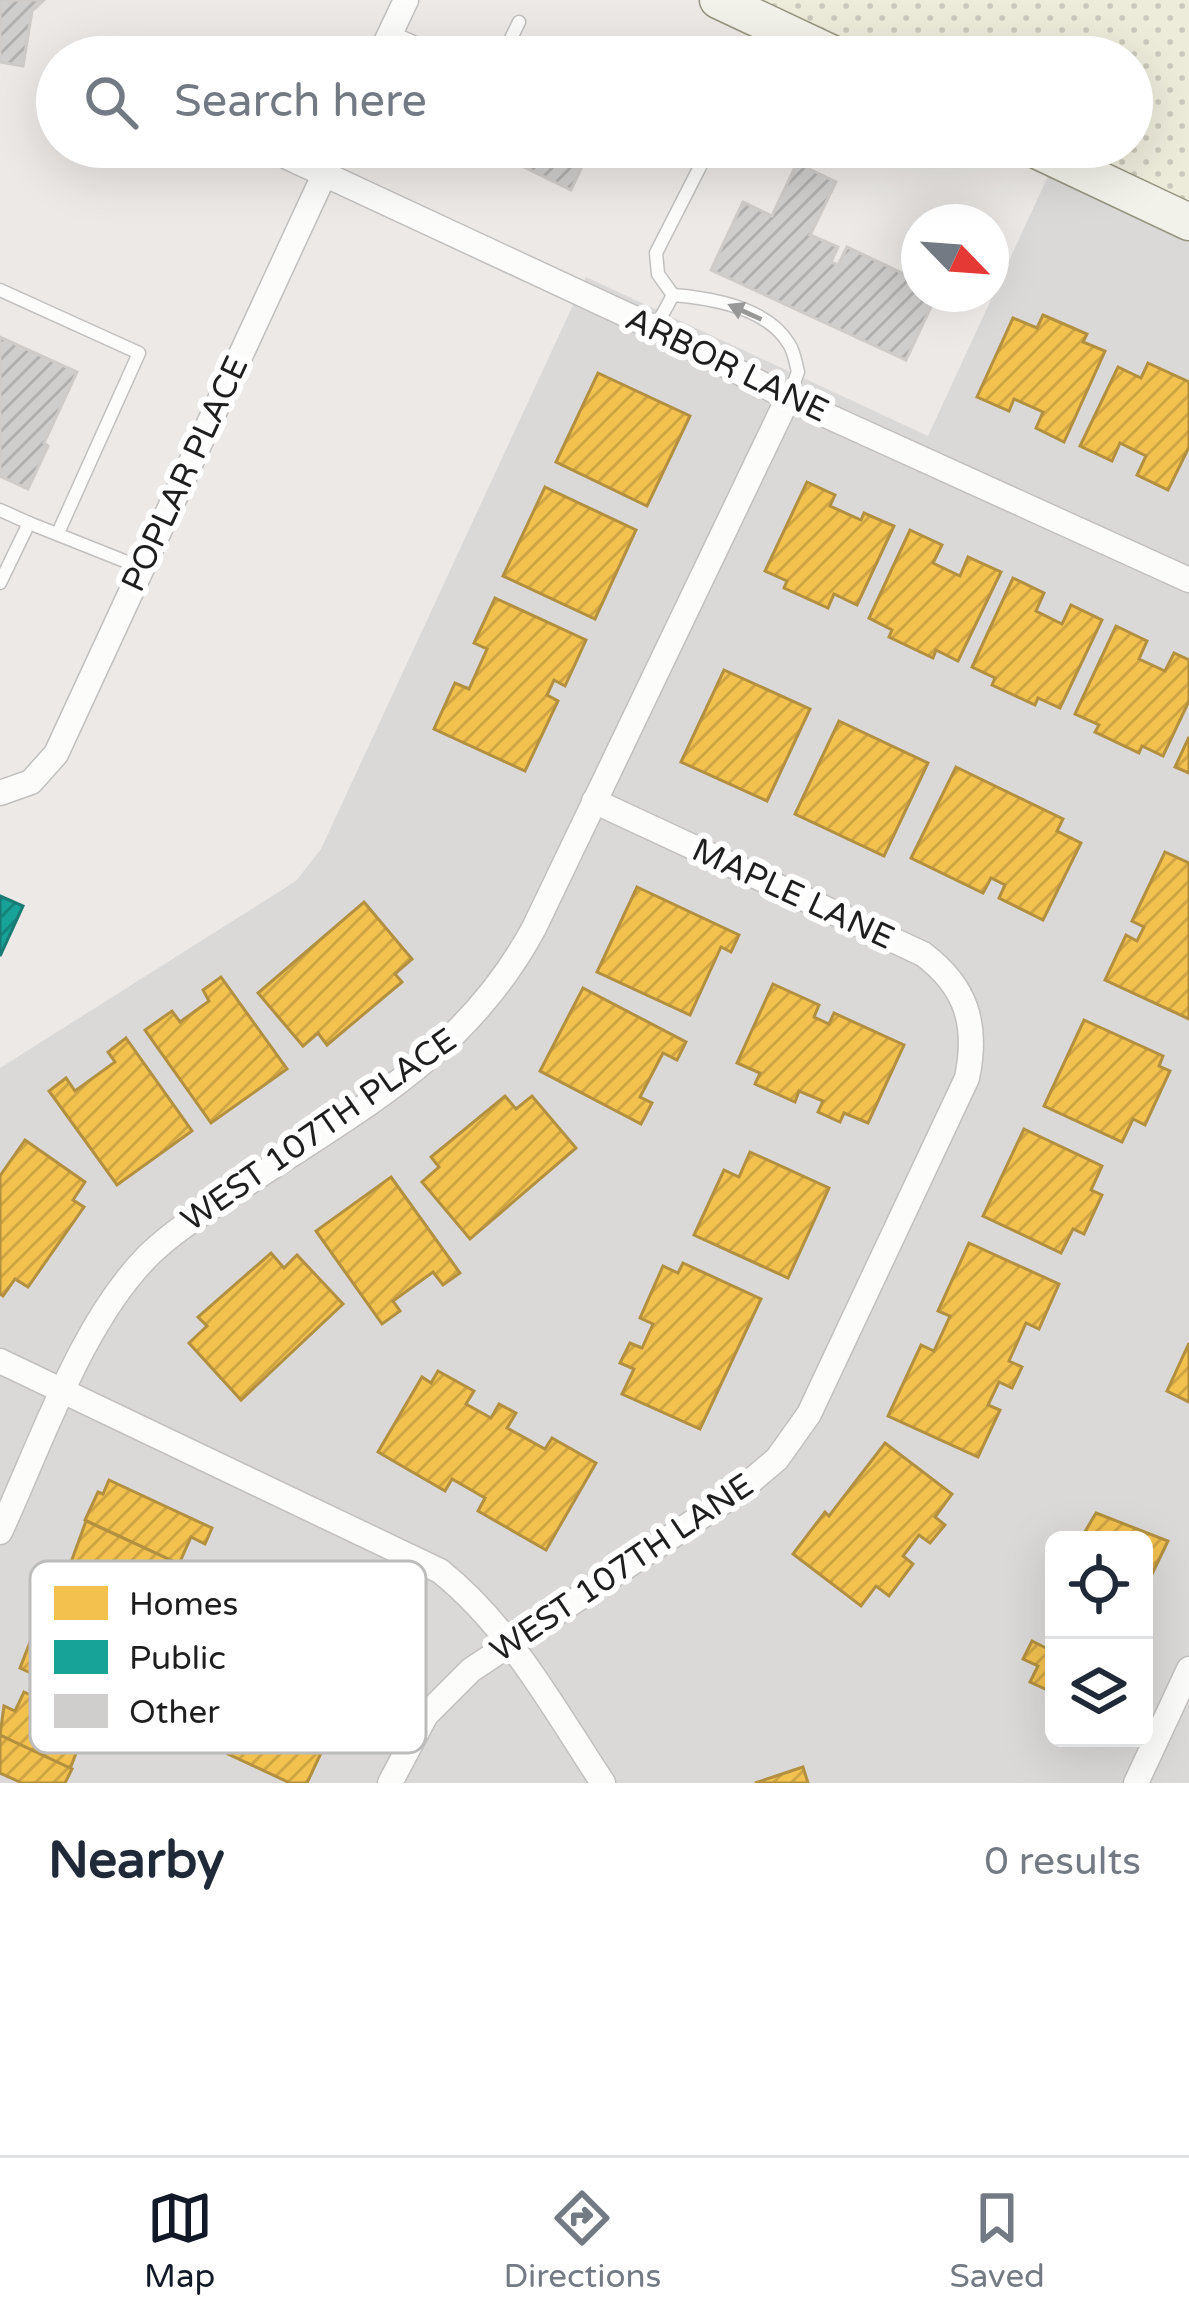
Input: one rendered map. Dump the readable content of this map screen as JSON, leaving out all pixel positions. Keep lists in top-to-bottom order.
{
  "streets": {
    "street": [
      "ARBOR LANE",
      "POPLAR PLACE",
      "MAPLE LANE",
      "WEST 107TH PLACE",
      "WEST 107TH LANE"
    ]
  },
  "crossings": [
    ["ARBOR LANE", "POPLAR PLACE"],
    ["ARBOR LANE", "WEST 107TH PLACE"],
    ["MAPLE LANE", "WEST 107TH PLACE"],
    ["MAPLE LANE", "WEST 107TH LANE"]
  ],
  "legend": ["Homes", "Public", "Other"],
  "north": "bottom right",
  "page": {
    "search": "Search here",
    "heading": ["Nearby", "0 results"],
    "nav": ["Map", "Directions", "Saved"]
  }
}
